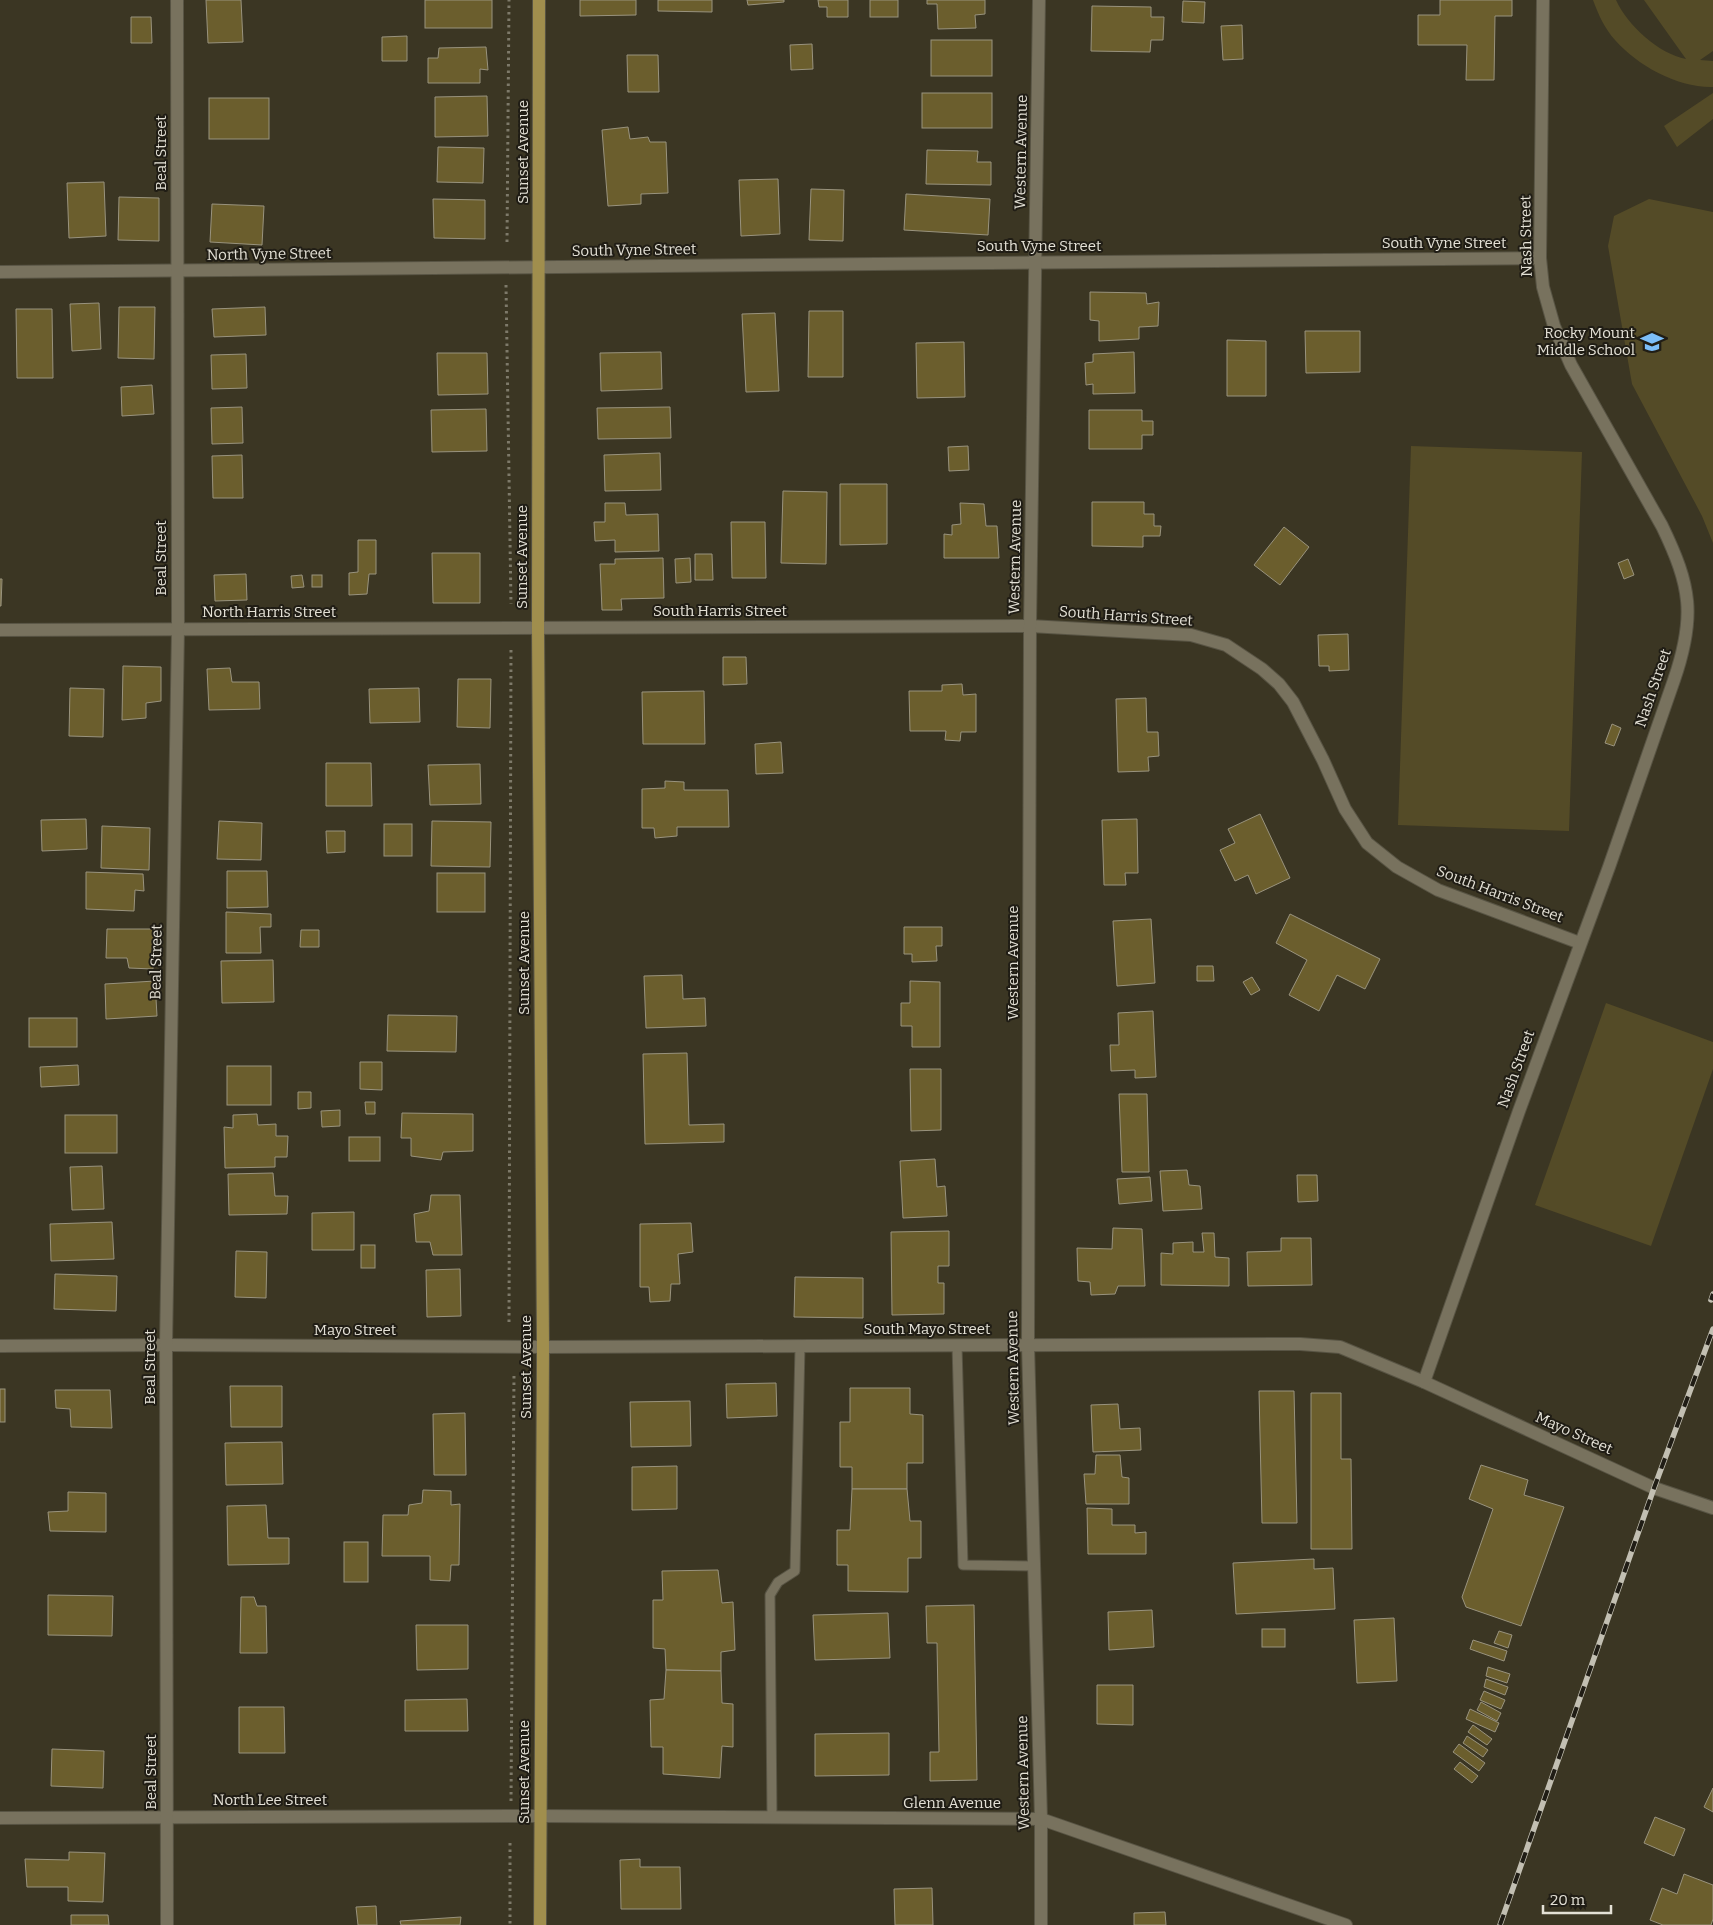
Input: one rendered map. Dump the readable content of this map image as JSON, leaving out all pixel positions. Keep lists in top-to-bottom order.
{
  "streets": {
    "main road": ["Sunset Avenue"],
    "street": [
      "Western Avenue",
      "Beal Street",
      "Nash Street",
      "South Vyne Street",
      "North Vyne Street",
      "South Harris Street",
      "North Harris Street",
      "South Mayo Street",
      "Mayo Street",
      "North Lee Street",
      "Glenn Avenue"
    ]
  },
  "crossings": [
    ["Sunset Avenue", "South Vyne Street"],
    ["Sunset Avenue", "North Vyne Street"],
    ["Sunset Avenue", "South Harris Street"],
    ["Sunset Avenue", "North Harris Street"],
    ["Sunset Avenue", "South Mayo Street"],
    ["Sunset Avenue", "Mayo Street"],
    ["Sunset Avenue", "North Lee Street"],
    ["Sunset Avenue", "Glenn Avenue"],
    ["Western Avenue", "South Vyne Street"],
    ["Western Avenue", "South Harris Street"],
    ["Western Avenue", "South Mayo Street"],
    ["Western Avenue", "Glenn Avenue"],
    ["Beal Street", "North Vyne Street"],
    ["Beal Street", "North Harris Street"],
    ["Beal Street", "Mayo Street"],
    ["Beal Street", "North Lee Street"],
    ["Nash Street", "South Vyne Street"],
    ["Nash Street", "South Harris Street"],
    ["Nash Street", "South Mayo Street"],
    ["Nash Street", "Mayo Street"],
    ["South Vyne Street", "North Vyne Street"],
    ["South Harris Street", "North Harris Street"],
    ["South Mayo Street", "Mayo Street"],
    ["North Lee Street", "Glenn Avenue"]
  ],
  "places": {
    "school or university": ["Rocky Mount Middle School"]
  },
  "scale_bar": "20 m"
}
